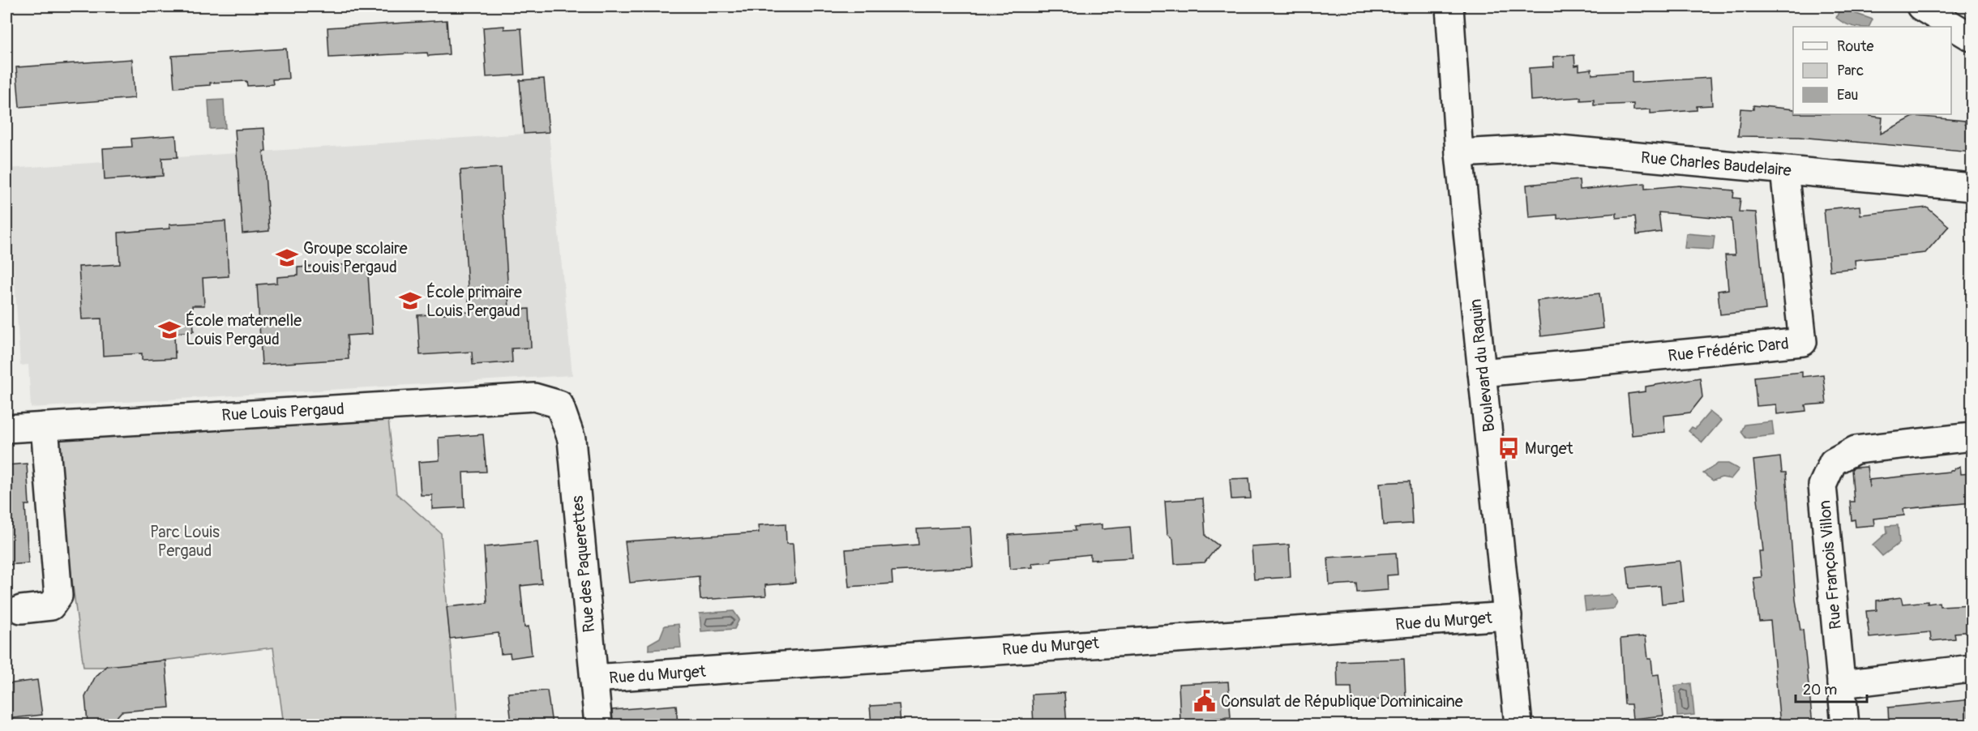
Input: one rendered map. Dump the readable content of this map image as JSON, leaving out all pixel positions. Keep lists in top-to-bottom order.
{
  "streets": {
    "street": [
      "Rue Charles Baudelaire",
      "Rue Frédéric Dard",
      "Boulevard du Raquin",
      "Rue Louis Pergaud",
      "Rue des Paquerettes",
      "Rue François Villon",
      "Rue du Murget"
    ]
  },
  "crossings": [
    ["Rue Charles Baudelaire", "Rue Frédéric Dard"],
    ["Rue Charles Baudelaire", "Boulevard du Raquin"],
    ["Rue Frédéric Dard", "Boulevard du Raquin"],
    ["Boulevard du Raquin", "Rue du Murget"],
    ["Rue Louis Pergaud", "Rue des Paquerettes"],
    ["Rue des Paquerettes", "Rue du Murget"]
  ],
  "parks": ["Parc Louis Pergaud"],
  "places": {
    "school or university": ["Groupe scolaire Louis Pergaud", "École primaire Louis Pergaud", "École maternelle Louis Pergaud"],
    "bus stop": ["Murget"],
    "public building": ["Consulat de République Dominicaine"]
  },
  "legend": ["Route", "Parc", "Eau"],
  "scale_bar": "20 m"
}
